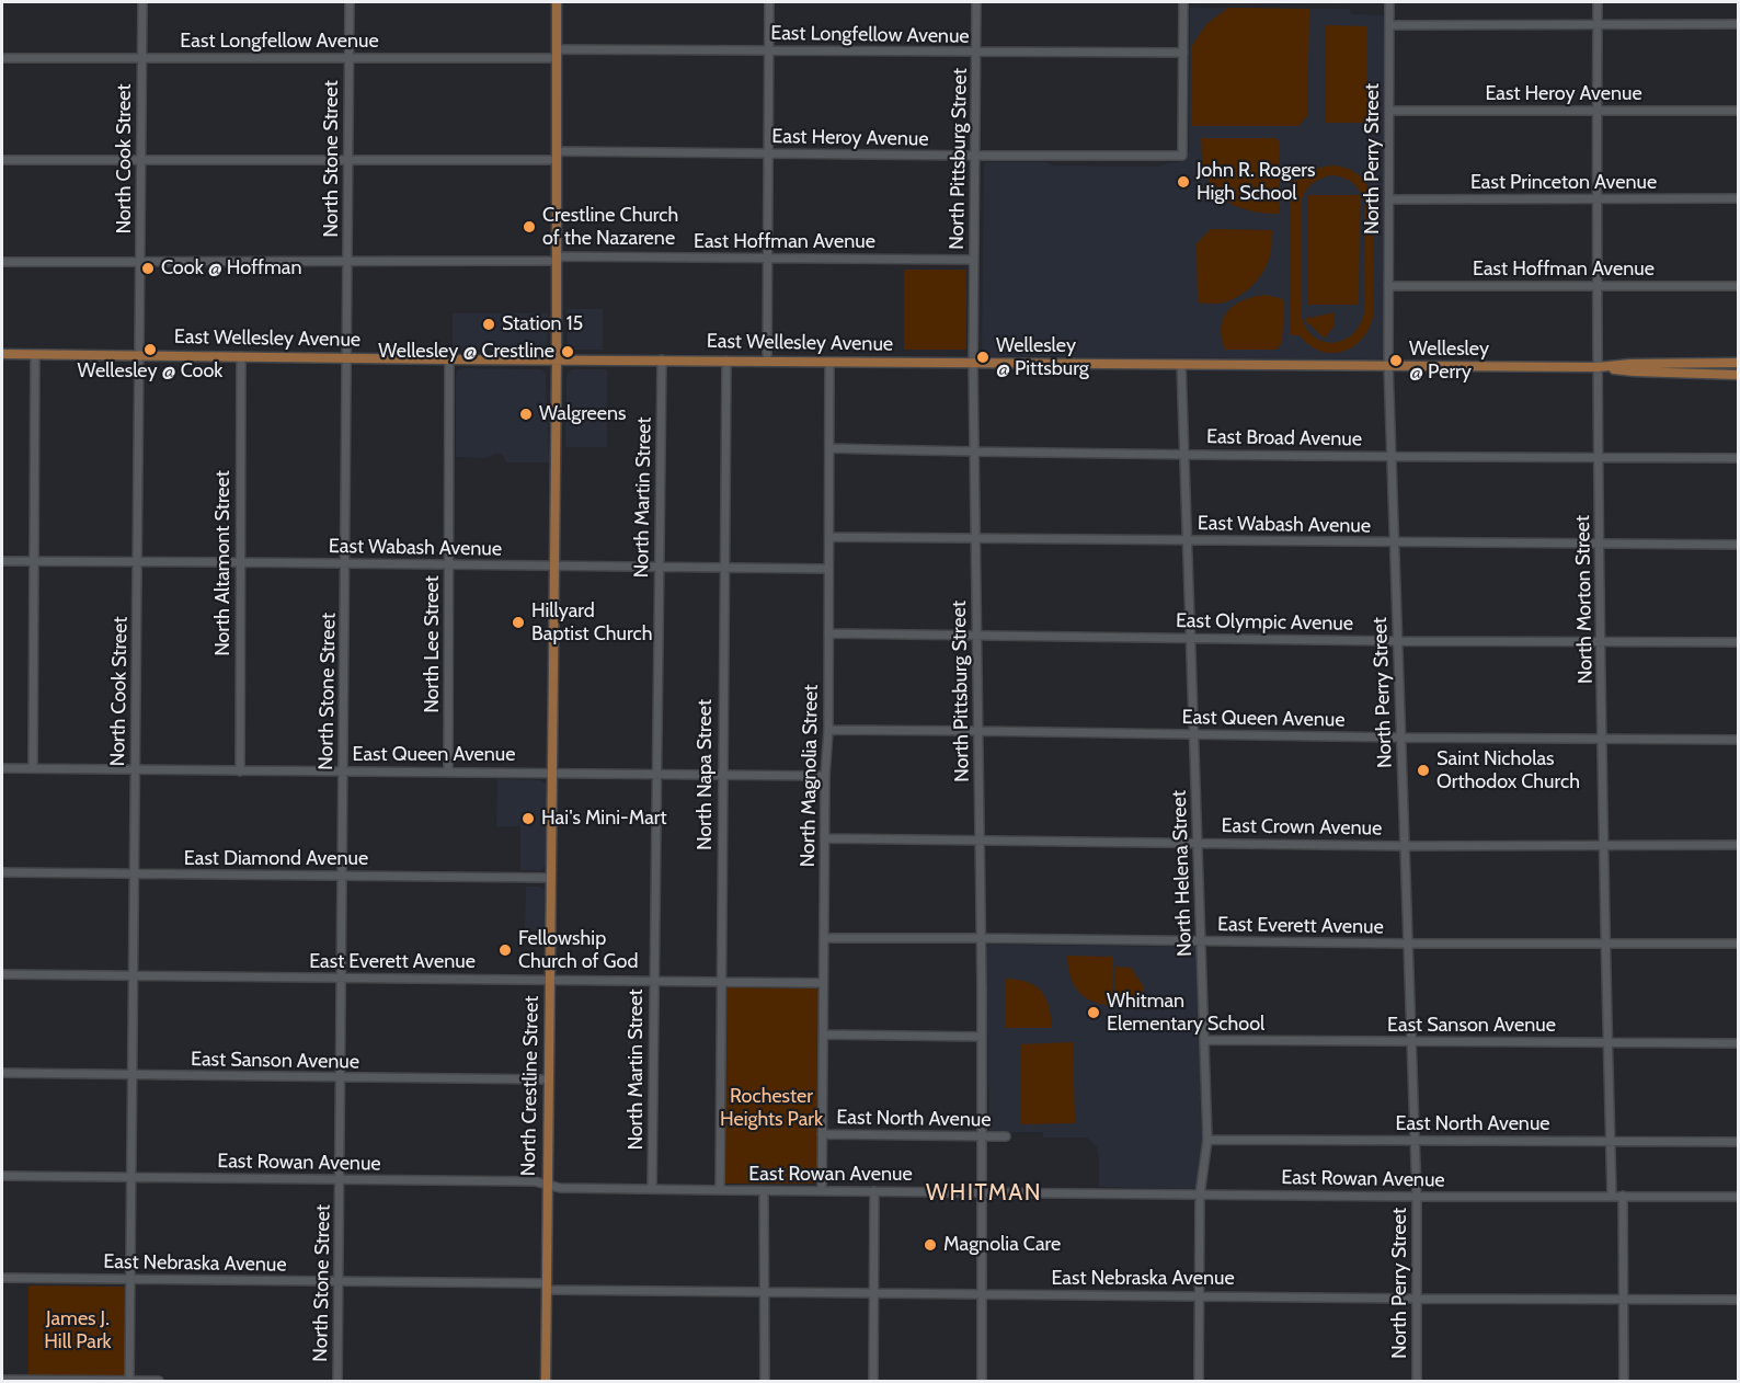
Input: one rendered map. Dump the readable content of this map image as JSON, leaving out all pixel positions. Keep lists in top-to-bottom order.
{
  "streets": {
    "main road": ["East Wellesley Avenue", "North Crestline Street"],
    "street": [
      "East Longfellow Avenue",
      "East Heroy Avenue",
      "North Cook Street",
      "North Stone Street",
      "North Pittsburg Street",
      "North Perry Street",
      "East Princeton Avenue",
      "East Hoffman Avenue",
      "East Broad Avenue",
      "North Martin Street",
      "East Wabash Avenue",
      "North Altamont Street",
      "North Morton Street",
      "East Olympic Avenue",
      "North Lee Street",
      "East Queen Avenue",
      "North Napa Street",
      "North Magnolia Street",
      "East Crown Avenue",
      "East Diamond Avenue",
      "North Helena Street",
      "East Everett Avenue",
      "East Sanson Avenue",
      "East North Avenue",
      "East Rowan Avenue",
      "East Nebraska Avenue"
    ]
  },
  "crossings": [
    ["East Longfellow Avenue", "East Heroy Avenue"],
    ["East Longfellow Avenue", "North Cook Street"],
    ["East Longfellow Avenue", "North Stone Street"],
    ["East Longfellow Avenue", "North Pittsburg Street"],
    ["East Longfellow Avenue", "North Crestline Street"],
    ["East Heroy Avenue", "North Cook Street"],
    ["East Heroy Avenue", "North Stone Street"],
    ["East Heroy Avenue", "North Pittsburg Street"],
    ["East Heroy Avenue", "North Perry Street"],
    ["East Heroy Avenue", "North Morton Street"],
    ["East Heroy Avenue", "North Crestline Street"],
    ["North Cook Street", "East Hoffman Avenue"],
    ["North Cook Street", "East Wellesley Avenue"],
    ["North Cook Street", "East Wabash Avenue"],
    ["North Cook Street", "East Queen Avenue"],
    ["North Cook Street", "East Diamond Avenue"],
    ["North Cook Street", "East Everett Avenue"],
    ["North Cook Street", "East Sanson Avenue"],
    ["North Cook Street", "East Rowan Avenue"],
    ["North Cook Street", "East Nebraska Avenue"],
    ["North Stone Street", "East Hoffman Avenue"],
    ["North Stone Street", "East Wellesley Avenue"],
    ["North Stone Street", "East Wabash Avenue"],
    ["North Stone Street", "East Queen Avenue"],
    ["North Stone Street", "East Diamond Avenue"],
    ["North Stone Street", "East Everett Avenue"],
    ["North Stone Street", "East Sanson Avenue"],
    ["North Stone Street", "East Rowan Avenue"],
    ["North Stone Street", "East Nebraska Avenue"],
    ["North Pittsburg Street", "East Hoffman Avenue"],
    ["North Pittsburg Street", "East Wellesley Avenue"],
    ["North Pittsburg Street", "East Broad Avenue"],
    ["North Pittsburg Street", "East Wabash Avenue"],
    ["North Pittsburg Street", "East Olympic Avenue"],
    ["North Pittsburg Street", "East Queen Avenue"],
    ["North Pittsburg Street", "East Crown Avenue"],
    ["North Pittsburg Street", "East Everett Avenue"],
    ["North Pittsburg Street", "East North Avenue"],
    ["North Pittsburg Street", "East Rowan Avenue"],
    ["North Pittsburg Street", "East Nebraska Avenue"],
    ["North Perry Street", "East Princeton Avenue"],
    ["North Perry Street", "East Hoffman Avenue"],
    ["North Perry Street", "East Wellesley Avenue"],
    ["North Perry Street", "East Broad Avenue"],
    ["North Perry Street", "East Wabash Avenue"],
    ["North Perry Street", "East Olympic Avenue"],
    ["North Perry Street", "East Queen Avenue"],
    ["North Perry Street", "East Crown Avenue"],
    ["North Perry Street", "East Everett Avenue"],
    ["North Perry Street", "East Sanson Avenue"],
    ["North Perry Street", "East North Avenue"],
    ["North Perry Street", "East Rowan Avenue"],
    ["North Perry Street", "East Nebraska Avenue"],
    ["East Princeton Avenue", "North Morton Street"],
    ["East Hoffman Avenue", "North Morton Street"],
    ["East Hoffman Avenue", "North Crestline Street"],
    ["East Wellesley Avenue", "North Martin Street"],
    ["East Wellesley Avenue", "North Altamont Street"],
    ["East Wellesley Avenue", "North Morton Street"],
    ["East Wellesley Avenue", "North Lee Street"],
    ["East Wellesley Avenue", "North Napa Street"],
    ["East Wellesley Avenue", "North Magnolia Street"],
    ["East Wellesley Avenue", "North Helena Street"],
    ["East Wellesley Avenue", "North Crestline Street"],
    ["East Broad Avenue", "North Morton Street"],
    ["East Broad Avenue", "North Magnolia Street"],
    ["East Broad Avenue", "North Helena Street"],
    ["North Martin Street", "East Wabash Avenue"],
    ["North Martin Street", "East Queen Avenue"],
    ["North Martin Street", "East Everett Avenue"],
    ["North Martin Street", "East Rowan Avenue"],
    ["East Wabash Avenue", "North Altamont Street"],
    ["East Wabash Avenue", "North Morton Street"],
    ["East Wabash Avenue", "North Lee Street"],
    ["East Wabash Avenue", "North Napa Street"],
    ["East Wabash Avenue", "North Magnolia Street"],
    ["East Wabash Avenue", "North Helena Street"],
    ["East Wabash Avenue", "North Crestline Street"],
    ["North Altamont Street", "East Queen Avenue"],
    ["North Morton Street", "East Olympic Avenue"],
    ["North Morton Street", "East Queen Avenue"],
    ["North Morton Street", "East Crown Avenue"],
    ["North Morton Street", "East Everett Avenue"],
    ["North Morton Street", "East Sanson Avenue"],
    ["North Morton Street", "East North Avenue"],
    ["North Morton Street", "East Rowan Avenue"],
    ["East Olympic Avenue", "North Magnolia Street"],
    ["East Olympic Avenue", "North Helena Street"],
    ["North Lee Street", "East Queen Avenue"],
    ["East Queen Avenue", "North Napa Street"],
    ["East Queen Avenue", "North Magnolia Street"],
    ["East Queen Avenue", "North Helena Street"],
    ["East Queen Avenue", "North Crestline Street"],
    ["North Napa Street", "East Everett Avenue"],
    ["North Napa Street", "East Rowan Avenue"],
    ["North Magnolia Street", "East Crown Avenue"],
    ["North Magnolia Street", "East Everett Avenue"],
    ["North Magnolia Street", "East North Avenue"],
    ["North Magnolia Street", "East Rowan Avenue"],
    ["East Crown Avenue", "North Helena Street"],
    ["East Diamond Avenue", "North Crestline Street"],
    ["North Helena Street", "East Everett Avenue"],
    ["North Helena Street", "East Sanson Avenue"],
    ["North Helena Street", "East North Avenue"],
    ["North Helena Street", "East Rowan Avenue"],
    ["North Helena Street", "East Nebraska Avenue"],
    ["East Everett Avenue", "North Crestline Street"],
    ["East Sanson Avenue", "North Crestline Street"],
    ["North Crestline Street", "East Rowan Avenue"],
    ["North Crestline Street", "East Nebraska Avenue"]
  ],
  "districts": ["WHITMAN"],
  "parks": ["Rochester Heights Park", "James J. Hill Park"],
  "places": [
    "John R. Rogers High School",
    "Crestline Church of the Nazarene",
    "Cook @ Hoffman",
    "Station 15",
    "Wellesley @ Cook",
    "Wellesley @ Crestline",
    "Wellesley @ Pittsburg",
    "Wellesley @ Perry",
    "Walgreens",
    "Hillyard Baptist Church",
    "Saint Nicholas Orthodox Church",
    "Hai's Mini-Mart",
    "Fellowship Church of God",
    "Whitman Elementary School",
    "Magnolia Care"
  ]
}
